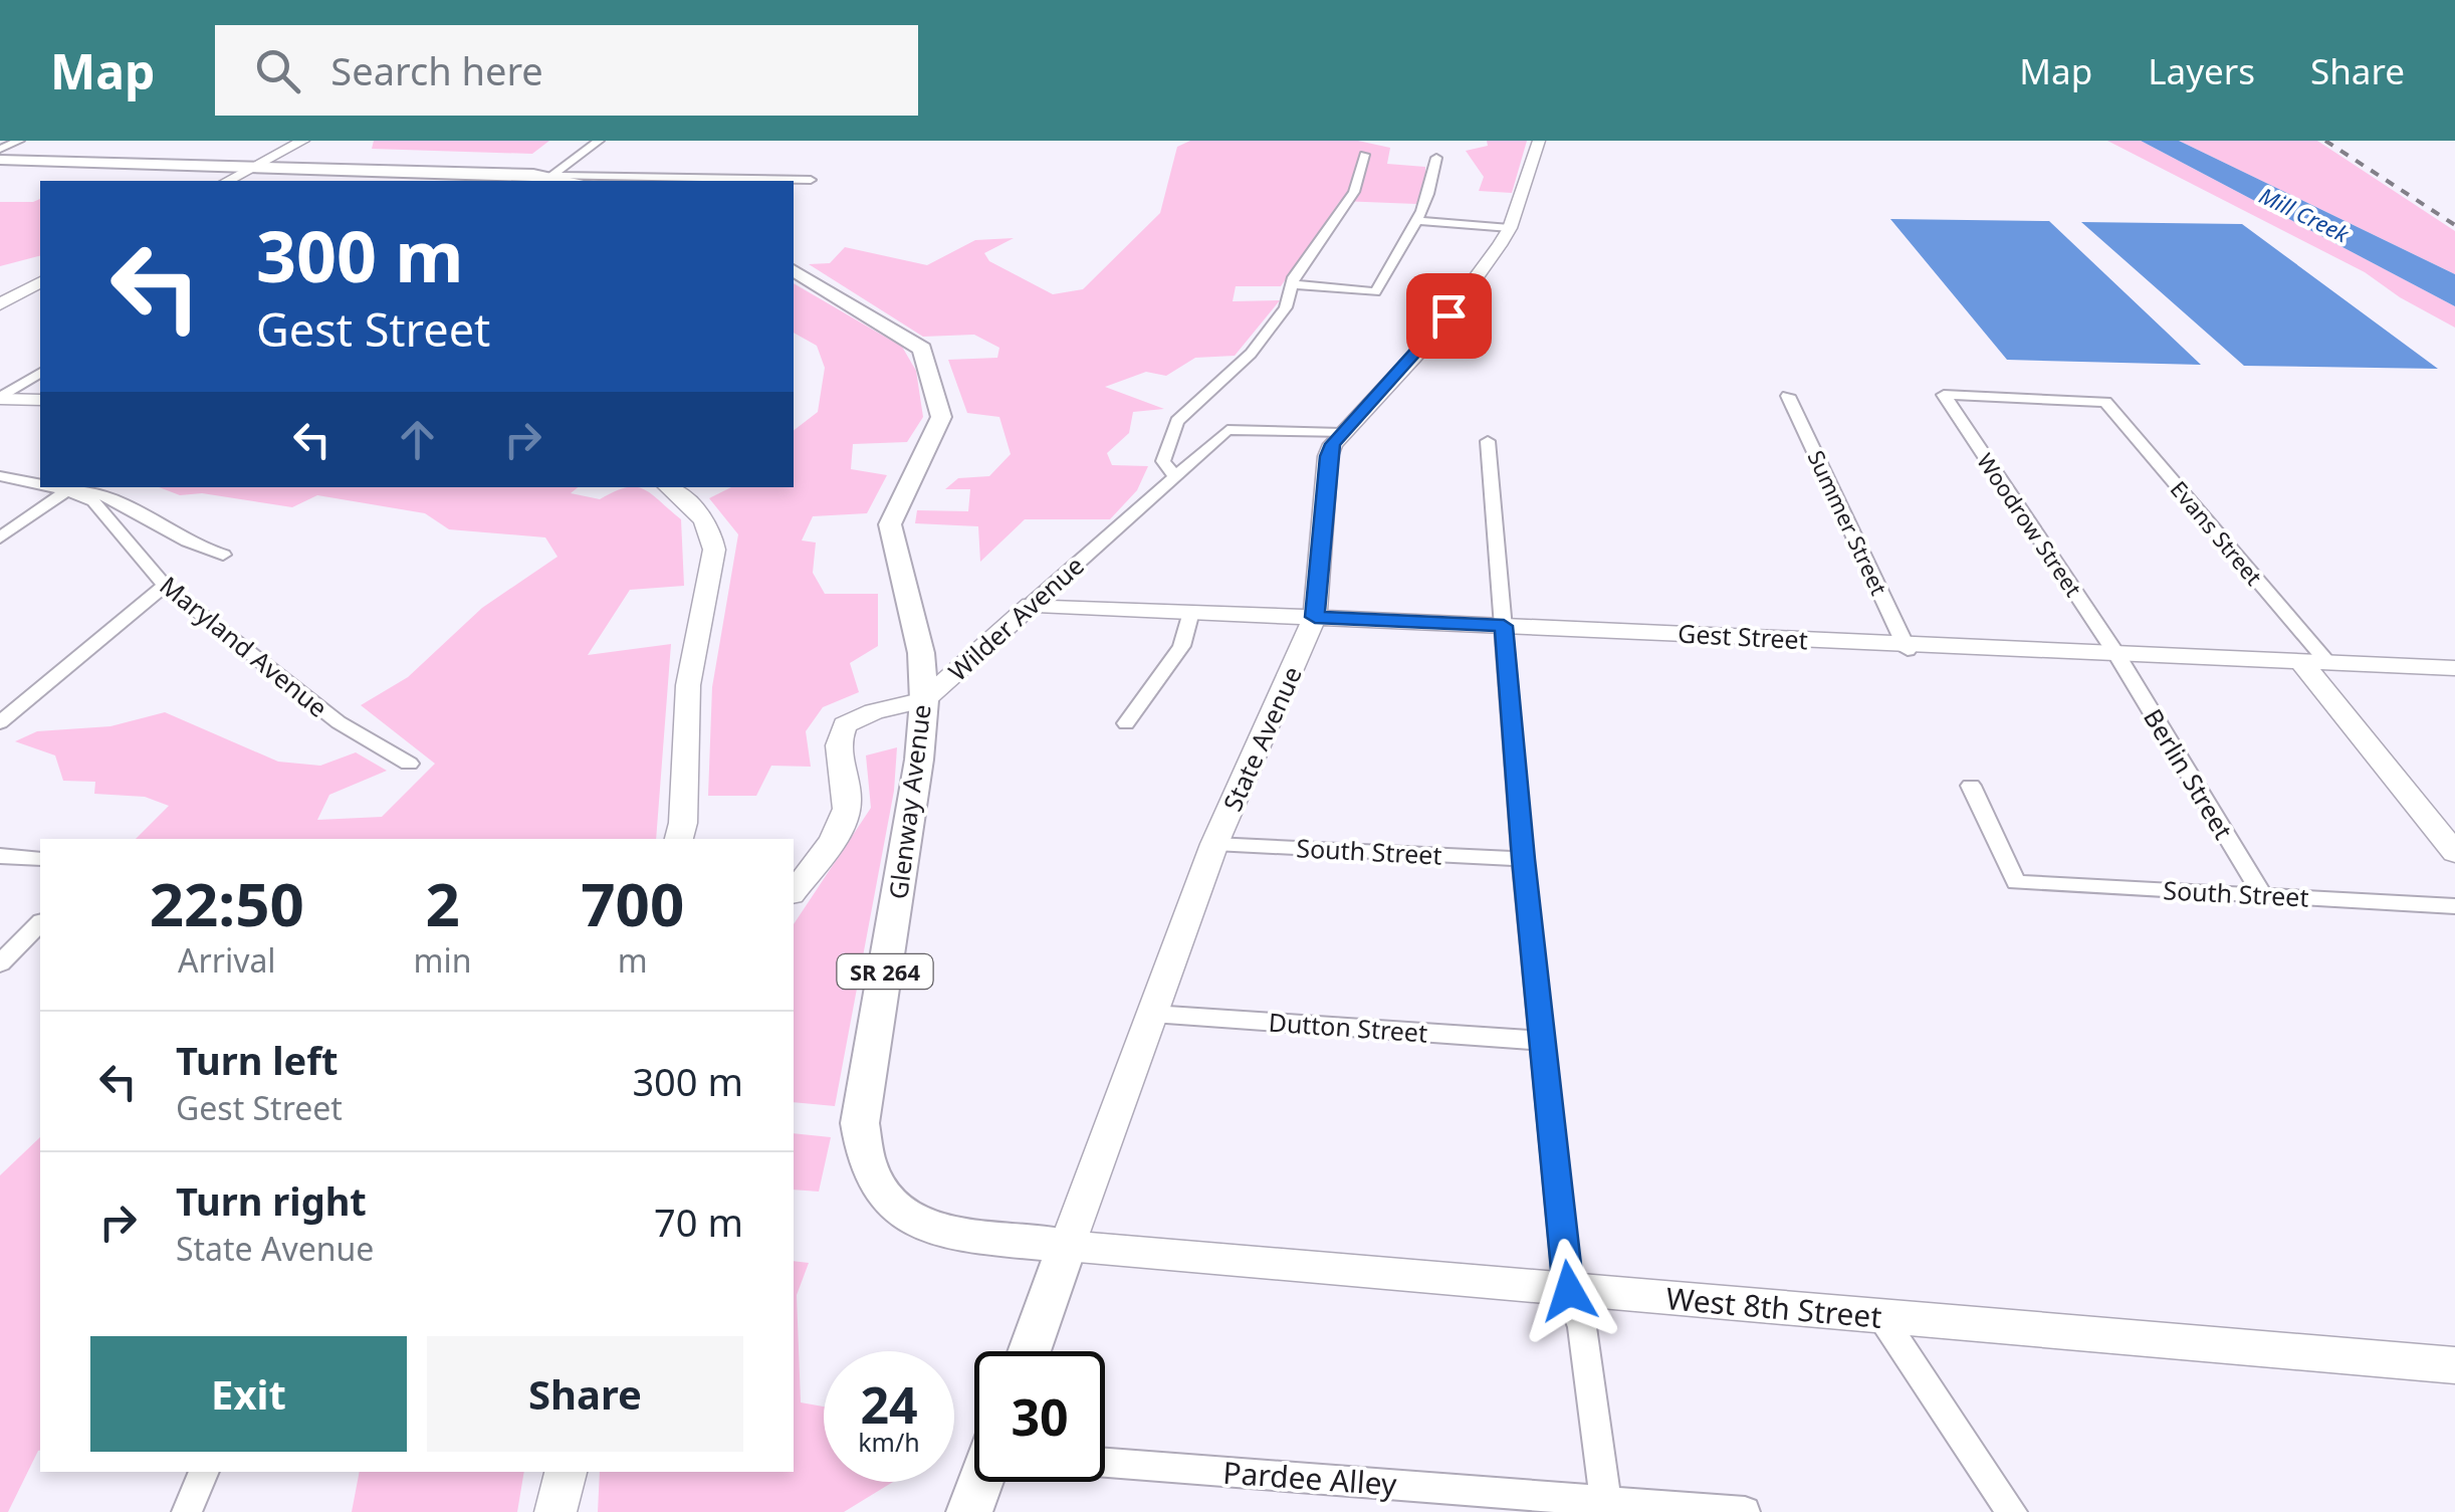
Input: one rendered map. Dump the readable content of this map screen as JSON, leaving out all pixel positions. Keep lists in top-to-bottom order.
{
  "streets": {
    "main road": [
      "Evans Street",
      "Wilder Avenue",
      "Gest Street",
      "State Avenue",
      "Glenway Avenue",
      "SR 264",
      "West 8th Street"
    ],
    "street": [
      "Summer Street",
      "Woodrow Street",
      "Maryland Avenue",
      "Berlin Street",
      "South Street",
      "Dutton Street",
      "Pardee Alley"
    ]
  },
  "crossings": [
    ["Summer Street", "Gest Street"],
    ["Woodrow Street", "Evans Street"],
    ["Woodrow Street", "Gest Street"],
    ["Woodrow Street", "Berlin Street"],
    ["Evans Street", "Gest Street"],
    ["Wilder Avenue", "Gest Street"],
    ["Wilder Avenue", "State Avenue"],
    ["Wilder Avenue", "Glenway Avenue"],
    ["Gest Street", "State Avenue"],
    ["Gest Street", "Berlin Street"],
    ["State Avenue", "South Street"],
    ["State Avenue", "Dutton Street"],
    ["State Avenue", "West 8th Street"],
    ["Berlin Street", "South Street"],
    ["Glenway Avenue", "West 8th Street"]
  ],
  "water": ["Mill Creek"],
  "page": {
    "header": "Map",
    "search": "Search here",
    "nav": ["Map", "Layers", "Share"],
    "turn": ["300 m", "Gest Street"],
    "eta": [
      "22:50",
      "Arrival",
      "2",
      "min",
      "700",
      "m"
    ],
    "list": [
      {
        "name": "Turn left",
        "note": "Gest Street",
        "value": "300 m"
      },
      {
        "name": "Turn right",
        "note": "State Avenue",
        "value": "70 m"
      }
    ],
    "buttons": ["Exit", "Share"],
    "speed": "24 km/h",
    "limit": "30"
  }
}
